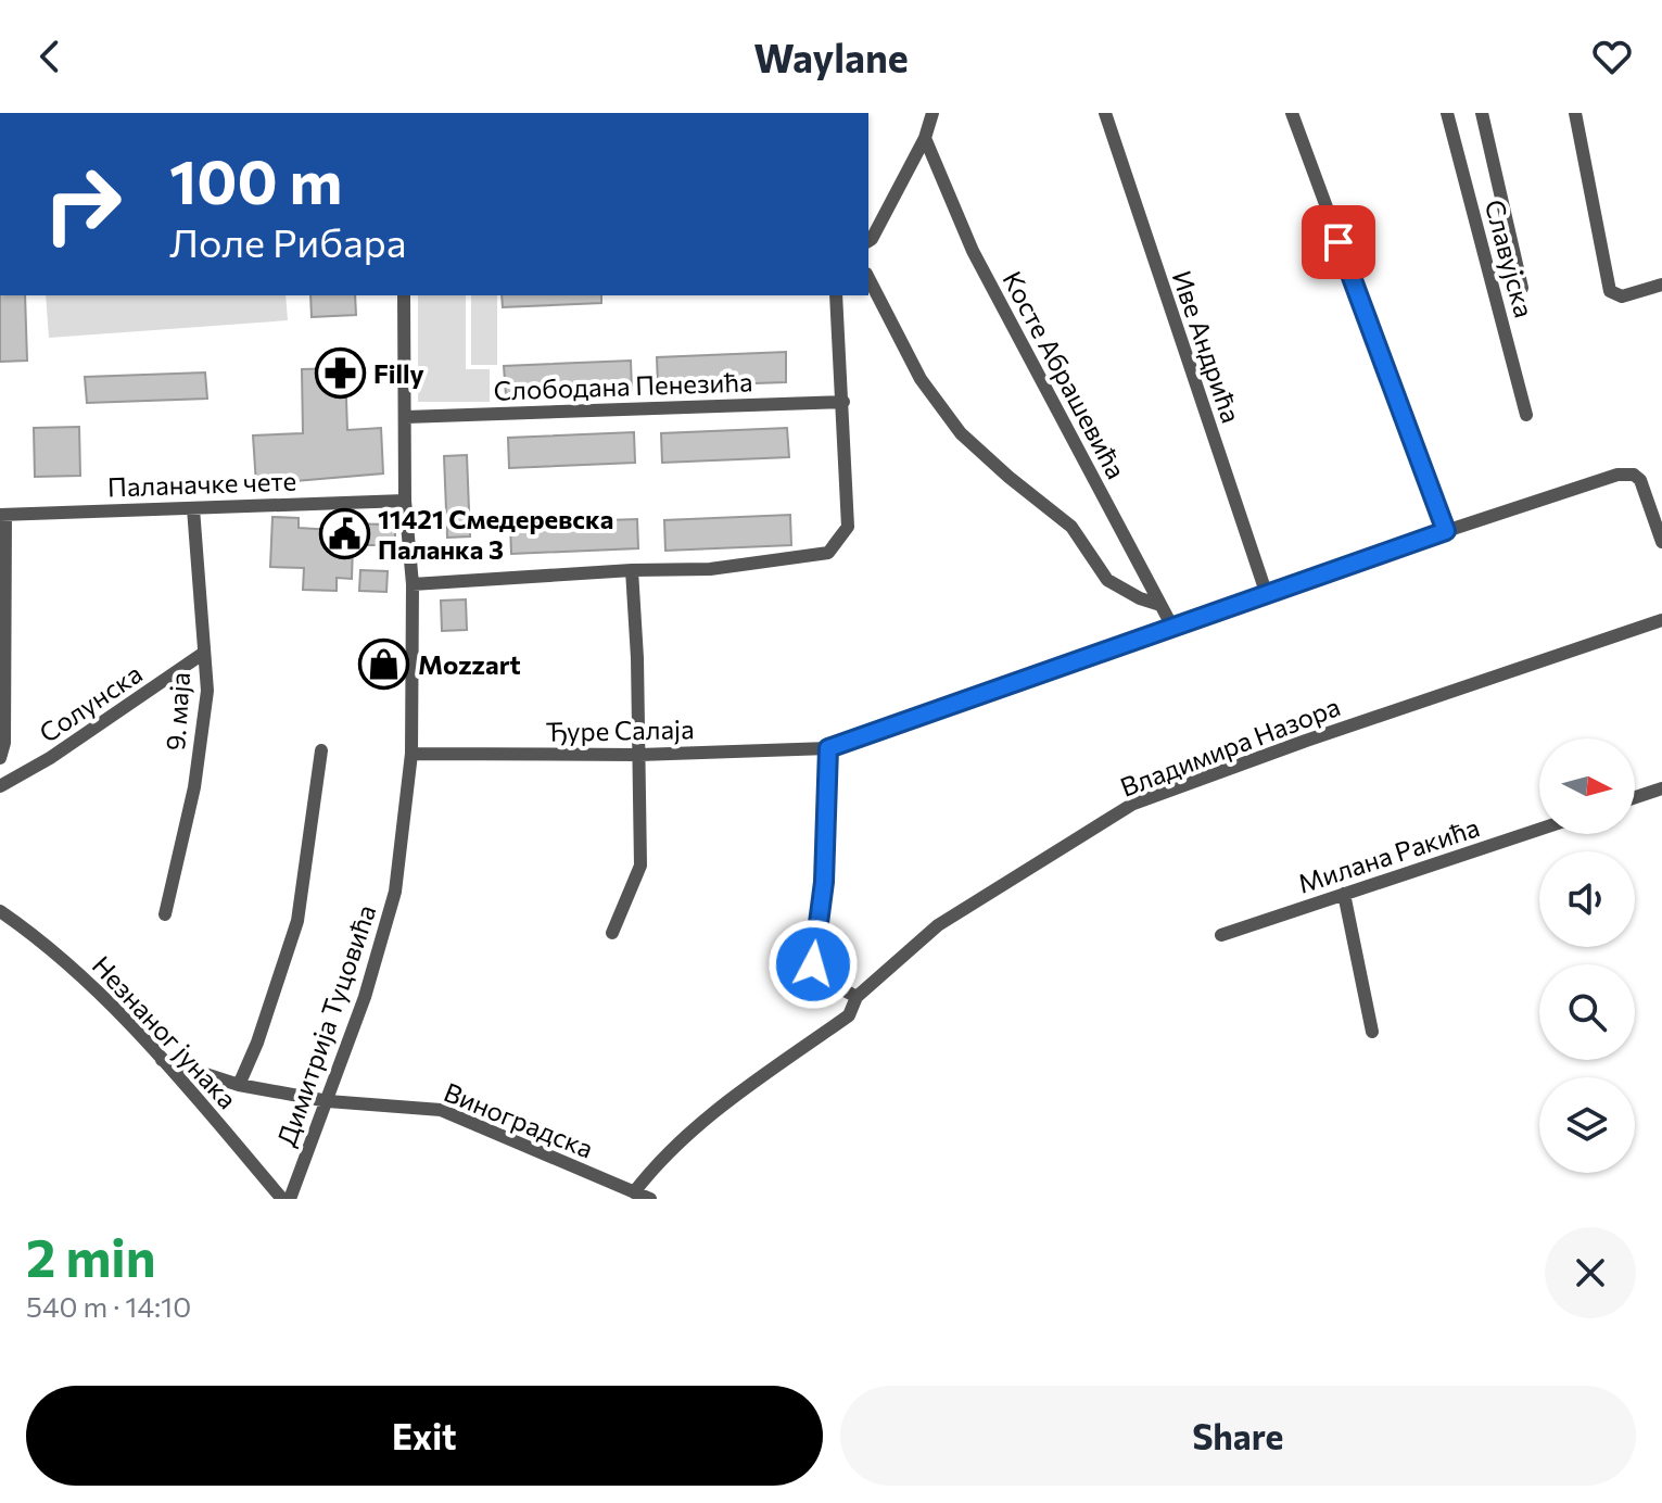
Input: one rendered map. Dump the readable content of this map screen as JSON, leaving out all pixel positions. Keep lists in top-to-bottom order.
{
  "streets": {
    "street": [
      "Славујска",
      "Иве Андрића",
      "Косте Абрашевића",
      "Слободана Пенезића",
      "Паланачке чете",
      "Солунска",
      "9. маја",
      "Ђуре Салаја",
      "Владимира Назора",
      "Милана Ракића",
      "Димитрија Туцовића",
      "Незнаног јунака",
      "Виноградска"
    ]
  },
  "crossings": [
    ["Иве Андрића", "Ђуре Салаја"],
    ["Косте Абрашевића", "Ђуре Салаја"],
    ["Слободана Пенезића", "Димитрија Туцовића"],
    ["Паланачке чете", "Солунска"],
    ["Паланачке чете", "9. маја"],
    ["Паланачке чете", "Димитрија Туцовића"],
    ["Солунска", "9. маја"],
    ["Ђуре Салаја", "Димитрија Туцовића"],
    ["Владимира Назора", "Виноградска"],
    ["Димитрија Туцовића", "Виноградска"],
    ["Незнаног јунака", "Виноградска"]
  ],
  "places": {
    "pharmacy": ["Filly"],
    "public building": ["11421 Смедеревска Паланка 3"],
    "shop": ["Mozzart"]
  },
  "north": "right",
  "page": {
    "header": "Waylane",
    "turn": ["100 m", "Лоле Рибара"],
    "heading": ["2 min", "540 m · 14:10"],
    "buttons": ["Exit", "Share"]
  }
}
